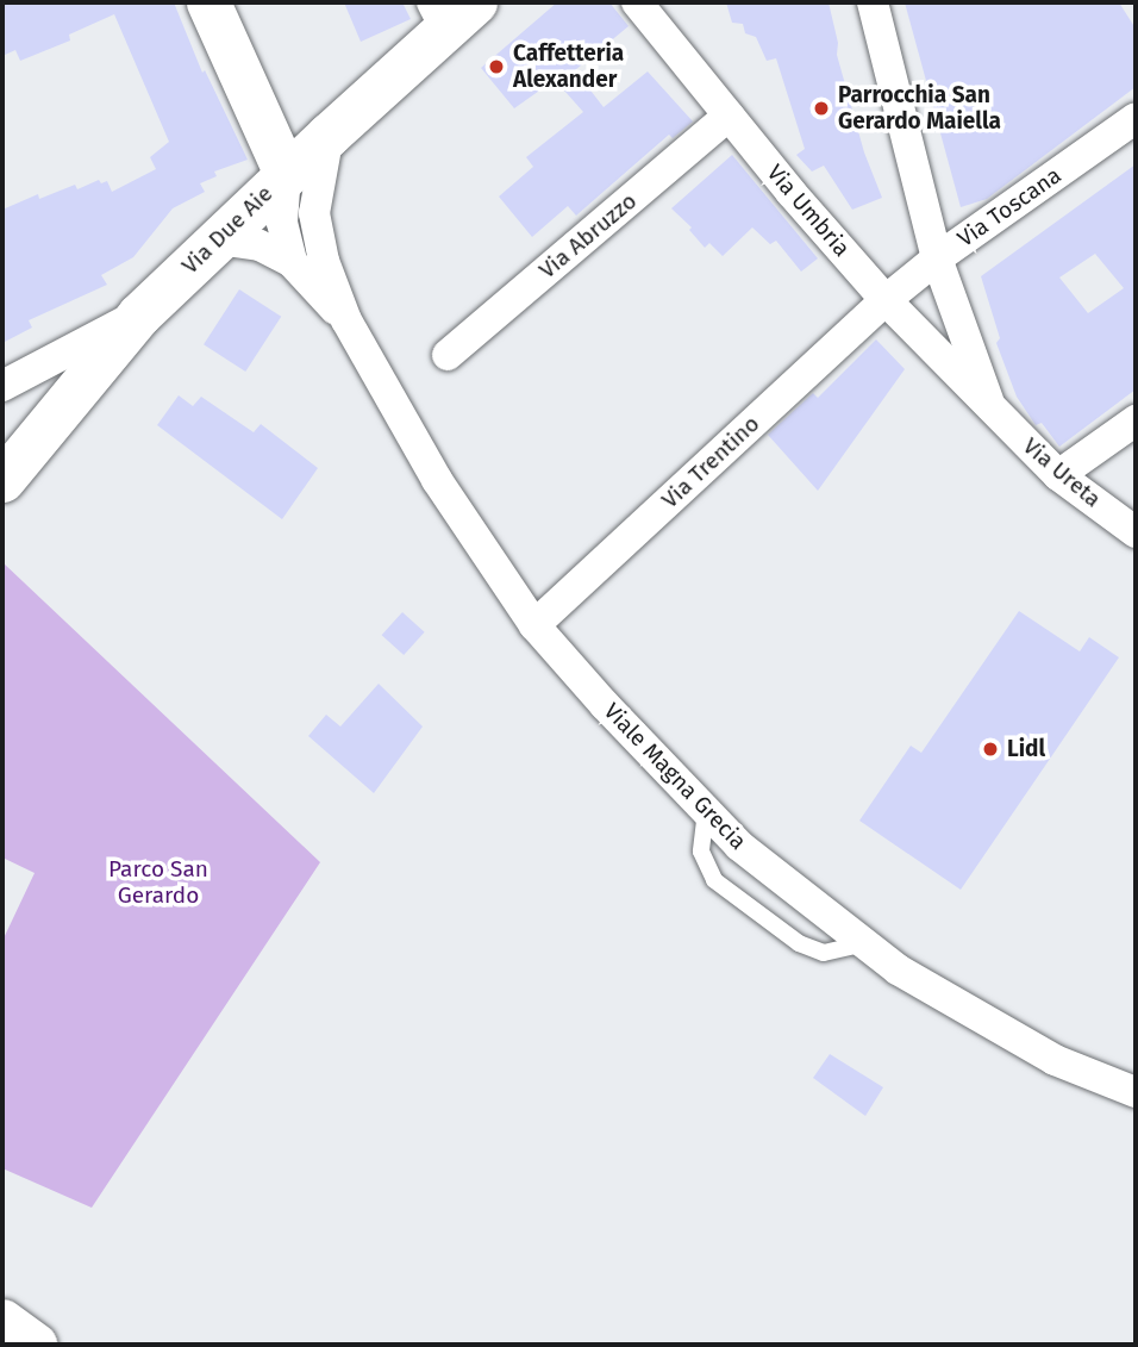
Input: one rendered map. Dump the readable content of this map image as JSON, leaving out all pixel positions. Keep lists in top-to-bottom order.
{
  "streets": {
    "street": [
      "Via Toscana",
      "Via Umbria",
      "Via Due Aie",
      "Via Abruzzo",
      "Via Trentino",
      "Via Ureta",
      "Viale Magna Grecia"
    ]
  },
  "crossings": [
    ["Via Toscana", "Via Umbria"],
    ["Via Toscana", "Via Trentino"],
    ["Via Umbria", "Via Abruzzo"],
    ["Via Umbria", "Via Trentino"],
    ["Via Umbria", "Via Ureta"],
    ["Via Due Aie", "Viale Magna Grecia"],
    ["Via Trentino", "Viale Magna Grecia"]
  ],
  "parks": ["Parco San Gerardo"],
  "places": ["Caffetteria Alexander", "Parrocchia San Gerardo Maiella", "Lidl"]
}
